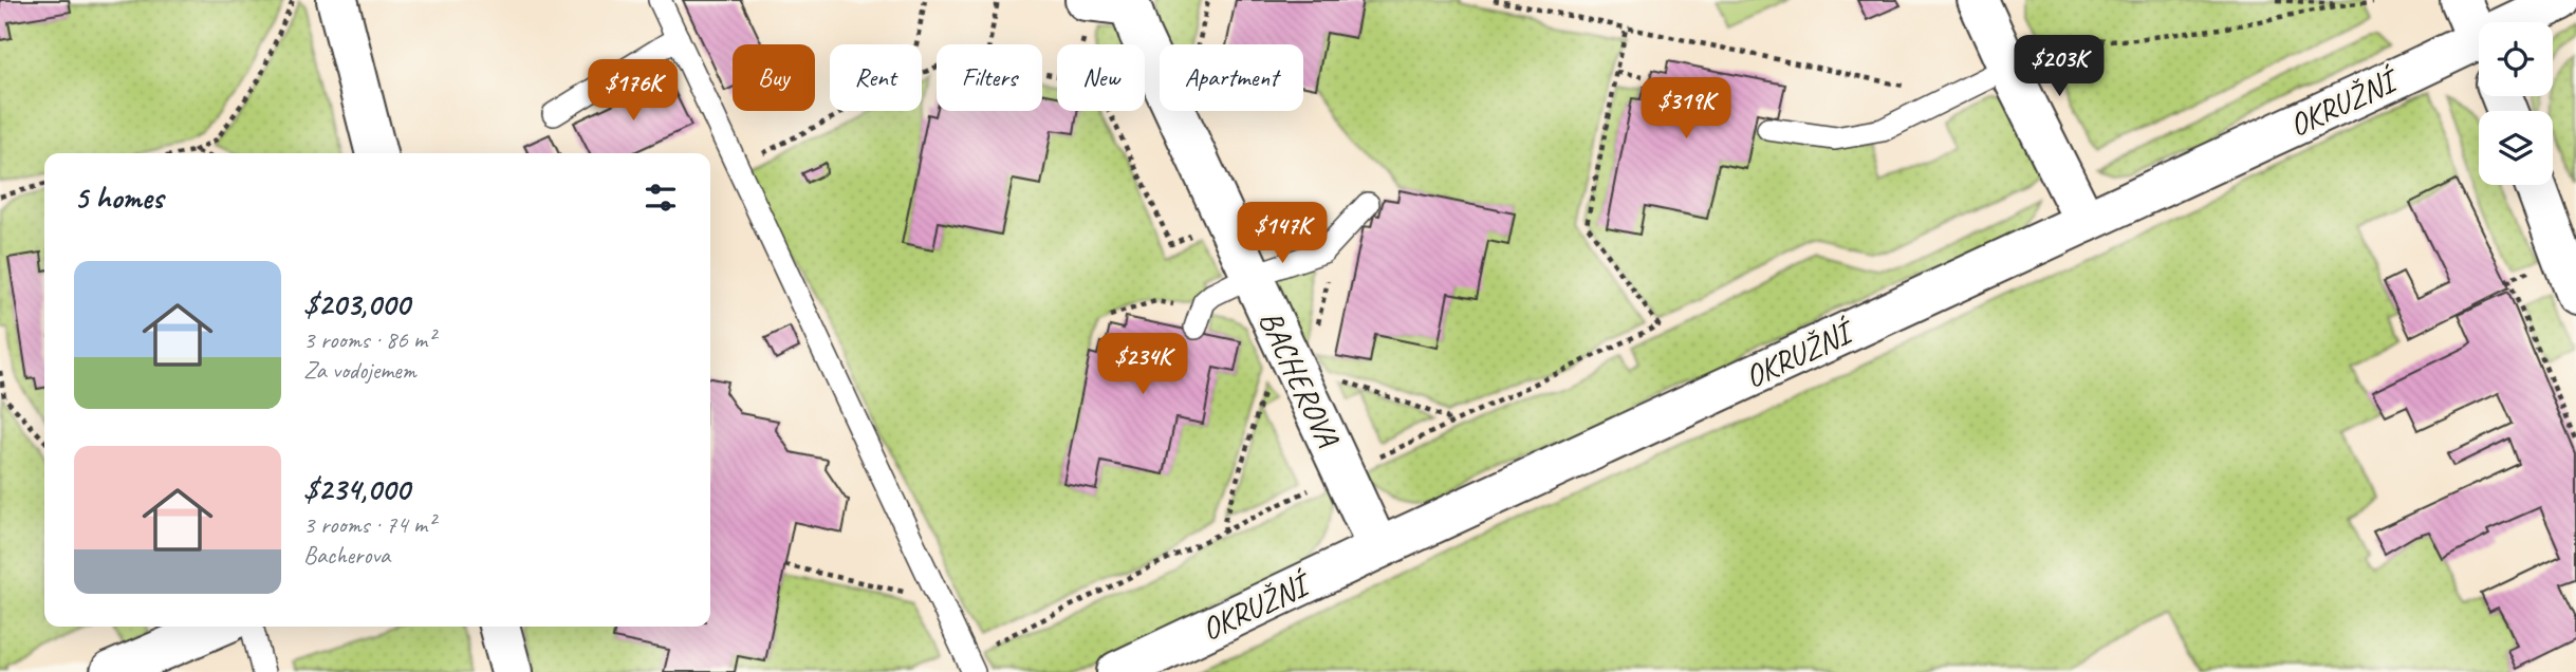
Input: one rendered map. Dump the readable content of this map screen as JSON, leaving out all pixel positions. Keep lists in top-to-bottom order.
{
  "streets": {
    "street": ["OKRUŽNÍ", "BACHEROVA"]
  },
  "crossings": [
    ["OKRUŽNÍ", "BACHEROVA"]
  ],
  "page": {
    "price": [
      "$203K",
      "$176K",
      "$319K",
      "$147K",
      "$234K"
    ],
    "chip": [
      "Buy",
      "Rent",
      "Filters",
      "New",
      "Apartment"
    ],
    "heading": "5 homes",
    "list": [
      {
        "name": "$203,000",
        "note": "3 rooms · 86 m² · Za vodojemem"
      },
      {
        "name": "$234,000",
        "note": "3 rooms · 74 m² · Bacherova"
      }
    ]
  }
}
